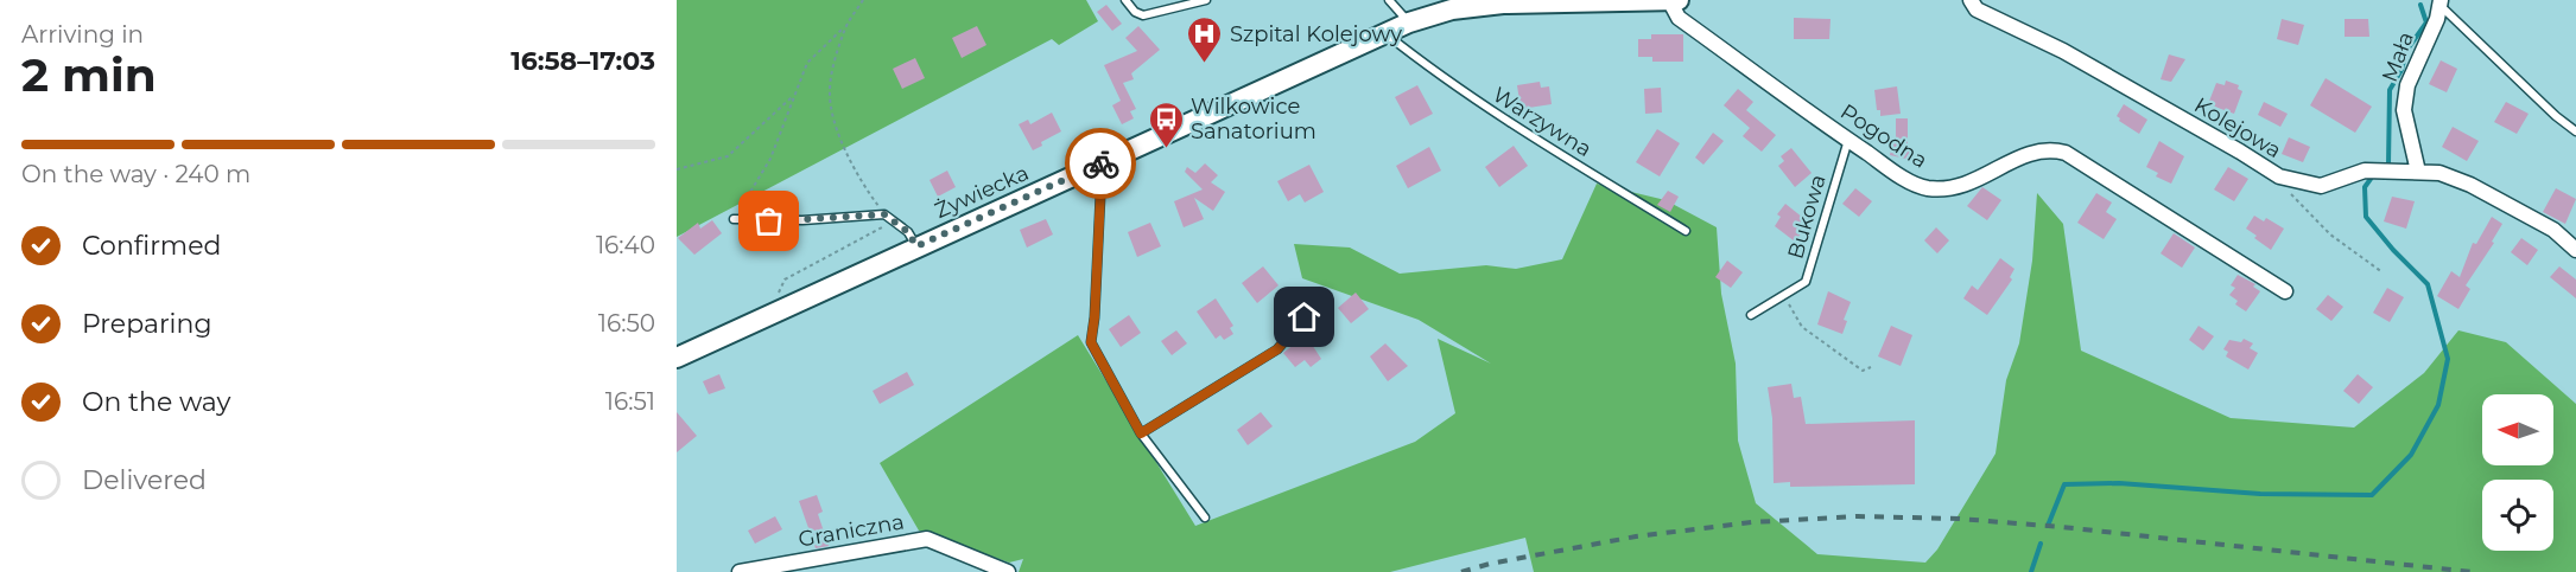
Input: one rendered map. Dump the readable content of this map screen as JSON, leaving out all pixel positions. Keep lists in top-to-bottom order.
{
  "streets": {
    "main road": ["Żywiecka"],
    "street": [
      "Mała",
      "Kolejowa",
      "Pogodna",
      "Graniczna"
    ],
    "lane": ["Warzywna", "Bukowa"]
  },
  "crossings": [
    ["Mała", "Kolejowa"],
    ["Warzywna", "Żywiecka"],
    ["Pogodna", "Żywiecka"],
    ["Pogodna", "Bukowa"]
  ],
  "places": {
    "hospital": ["Szpital Kolejowy"],
    "bus stop": ["Wilkowice Sanatorium"]
  },
  "north": "left",
  "page": {
    "heading": ["2 min", "Arriving in", "16:58–17:03"],
    "bar": "On the way · 240 m",
    "list": [
      ["Confirmed", "16:40"],
      ["Preparing", "16:50"],
      ["On the way", "16:51"],
      "Delivered"
    ]
  }
}
